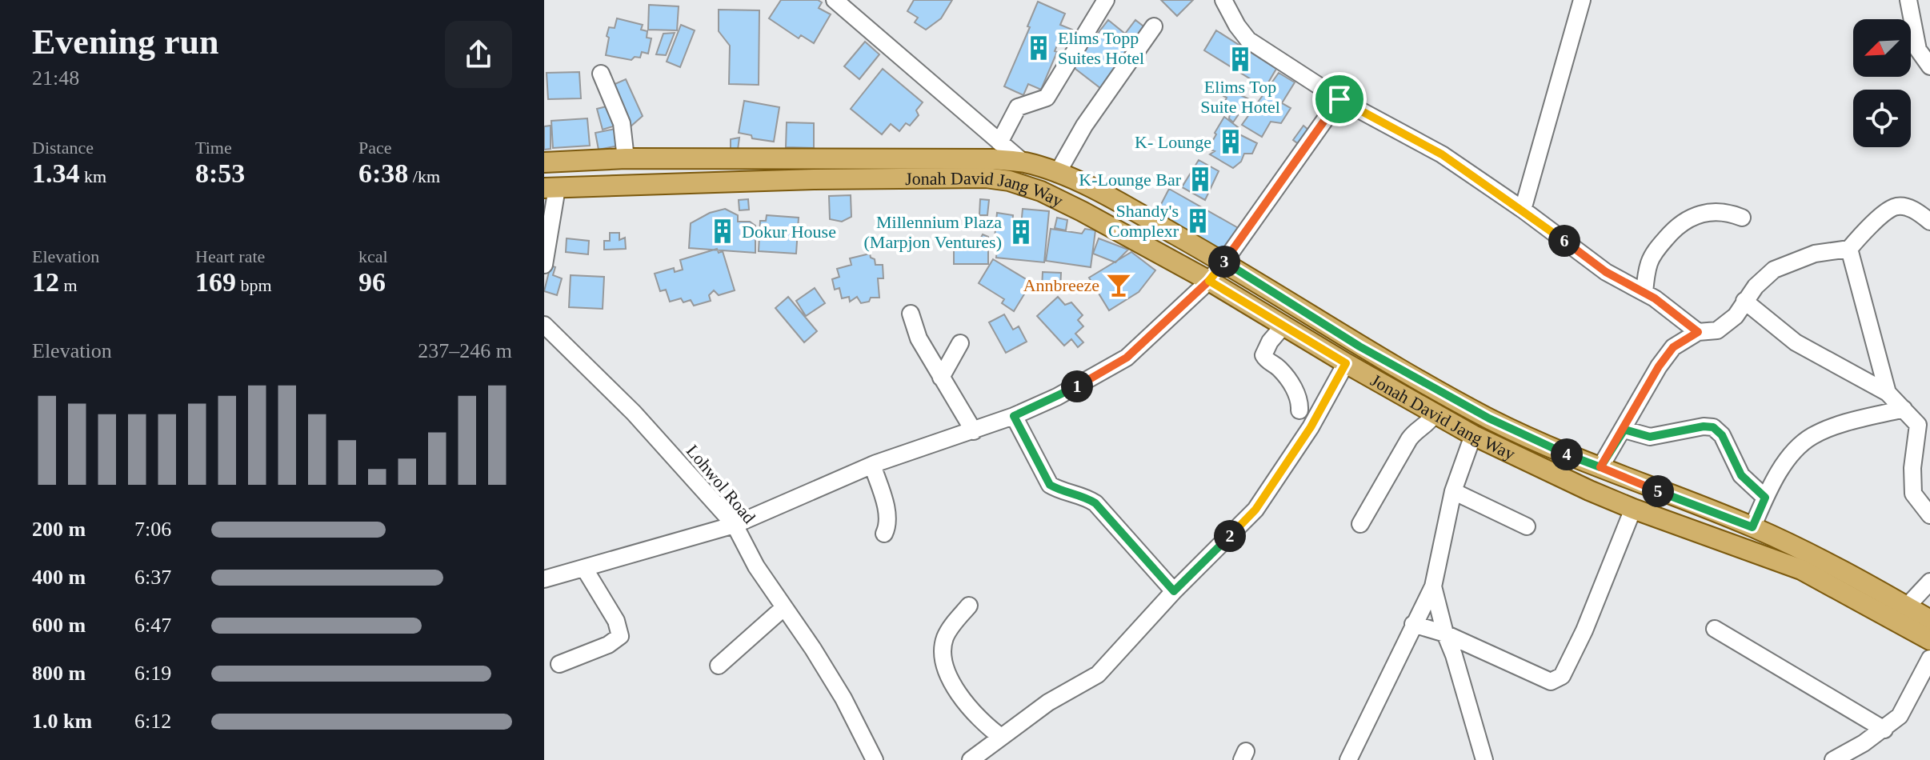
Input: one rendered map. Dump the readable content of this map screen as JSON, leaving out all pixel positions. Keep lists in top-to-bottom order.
{
  "streets": {
    "main road": ["Jonah David Jang Way"],
    "street": ["Lohwol Road"]
  },
  "places": {
    "building": [
      "Elims Topp Suites Hotel",
      "Elims Top Suite Hotel",
      "K- Lounge",
      "K-Lounge Bar",
      "Shandy's Complexr",
      "Dokur House",
      "Millennium Plaza (Marpjon Ventures)"
    ],
    "bar": ["Annbreeze"]
  },
  "north": "bottom left",
  "page": {
    "heading": ["Evening run", "21:48"],
    "stats": [
      ["Distance", "1.34 km"],
      ["Time", "8:53"],
      ["Pace", "6:38 /km"],
      ["Elevation", "12 m"],
      ["Heart rate", "169 bpm"],
      ["kcal", "96"]
    ],
    "pins": [
      "6",
      "3",
      "1",
      "4",
      "5",
      "2"
    ],
    "chart": ["Elevation", "237–246 m"],
    "list": [
      {
        "name": "200 m",
        "note": "7:06"
      },
      {
        "name": "400 m",
        "note": "6:37"
      },
      {
        "name": "600 m",
        "note": "6:47"
      },
      {
        "name": "800 m",
        "note": "6:19"
      },
      {
        "name": "1.0 km",
        "note": "6:12"
      }
    ]
  }
}
